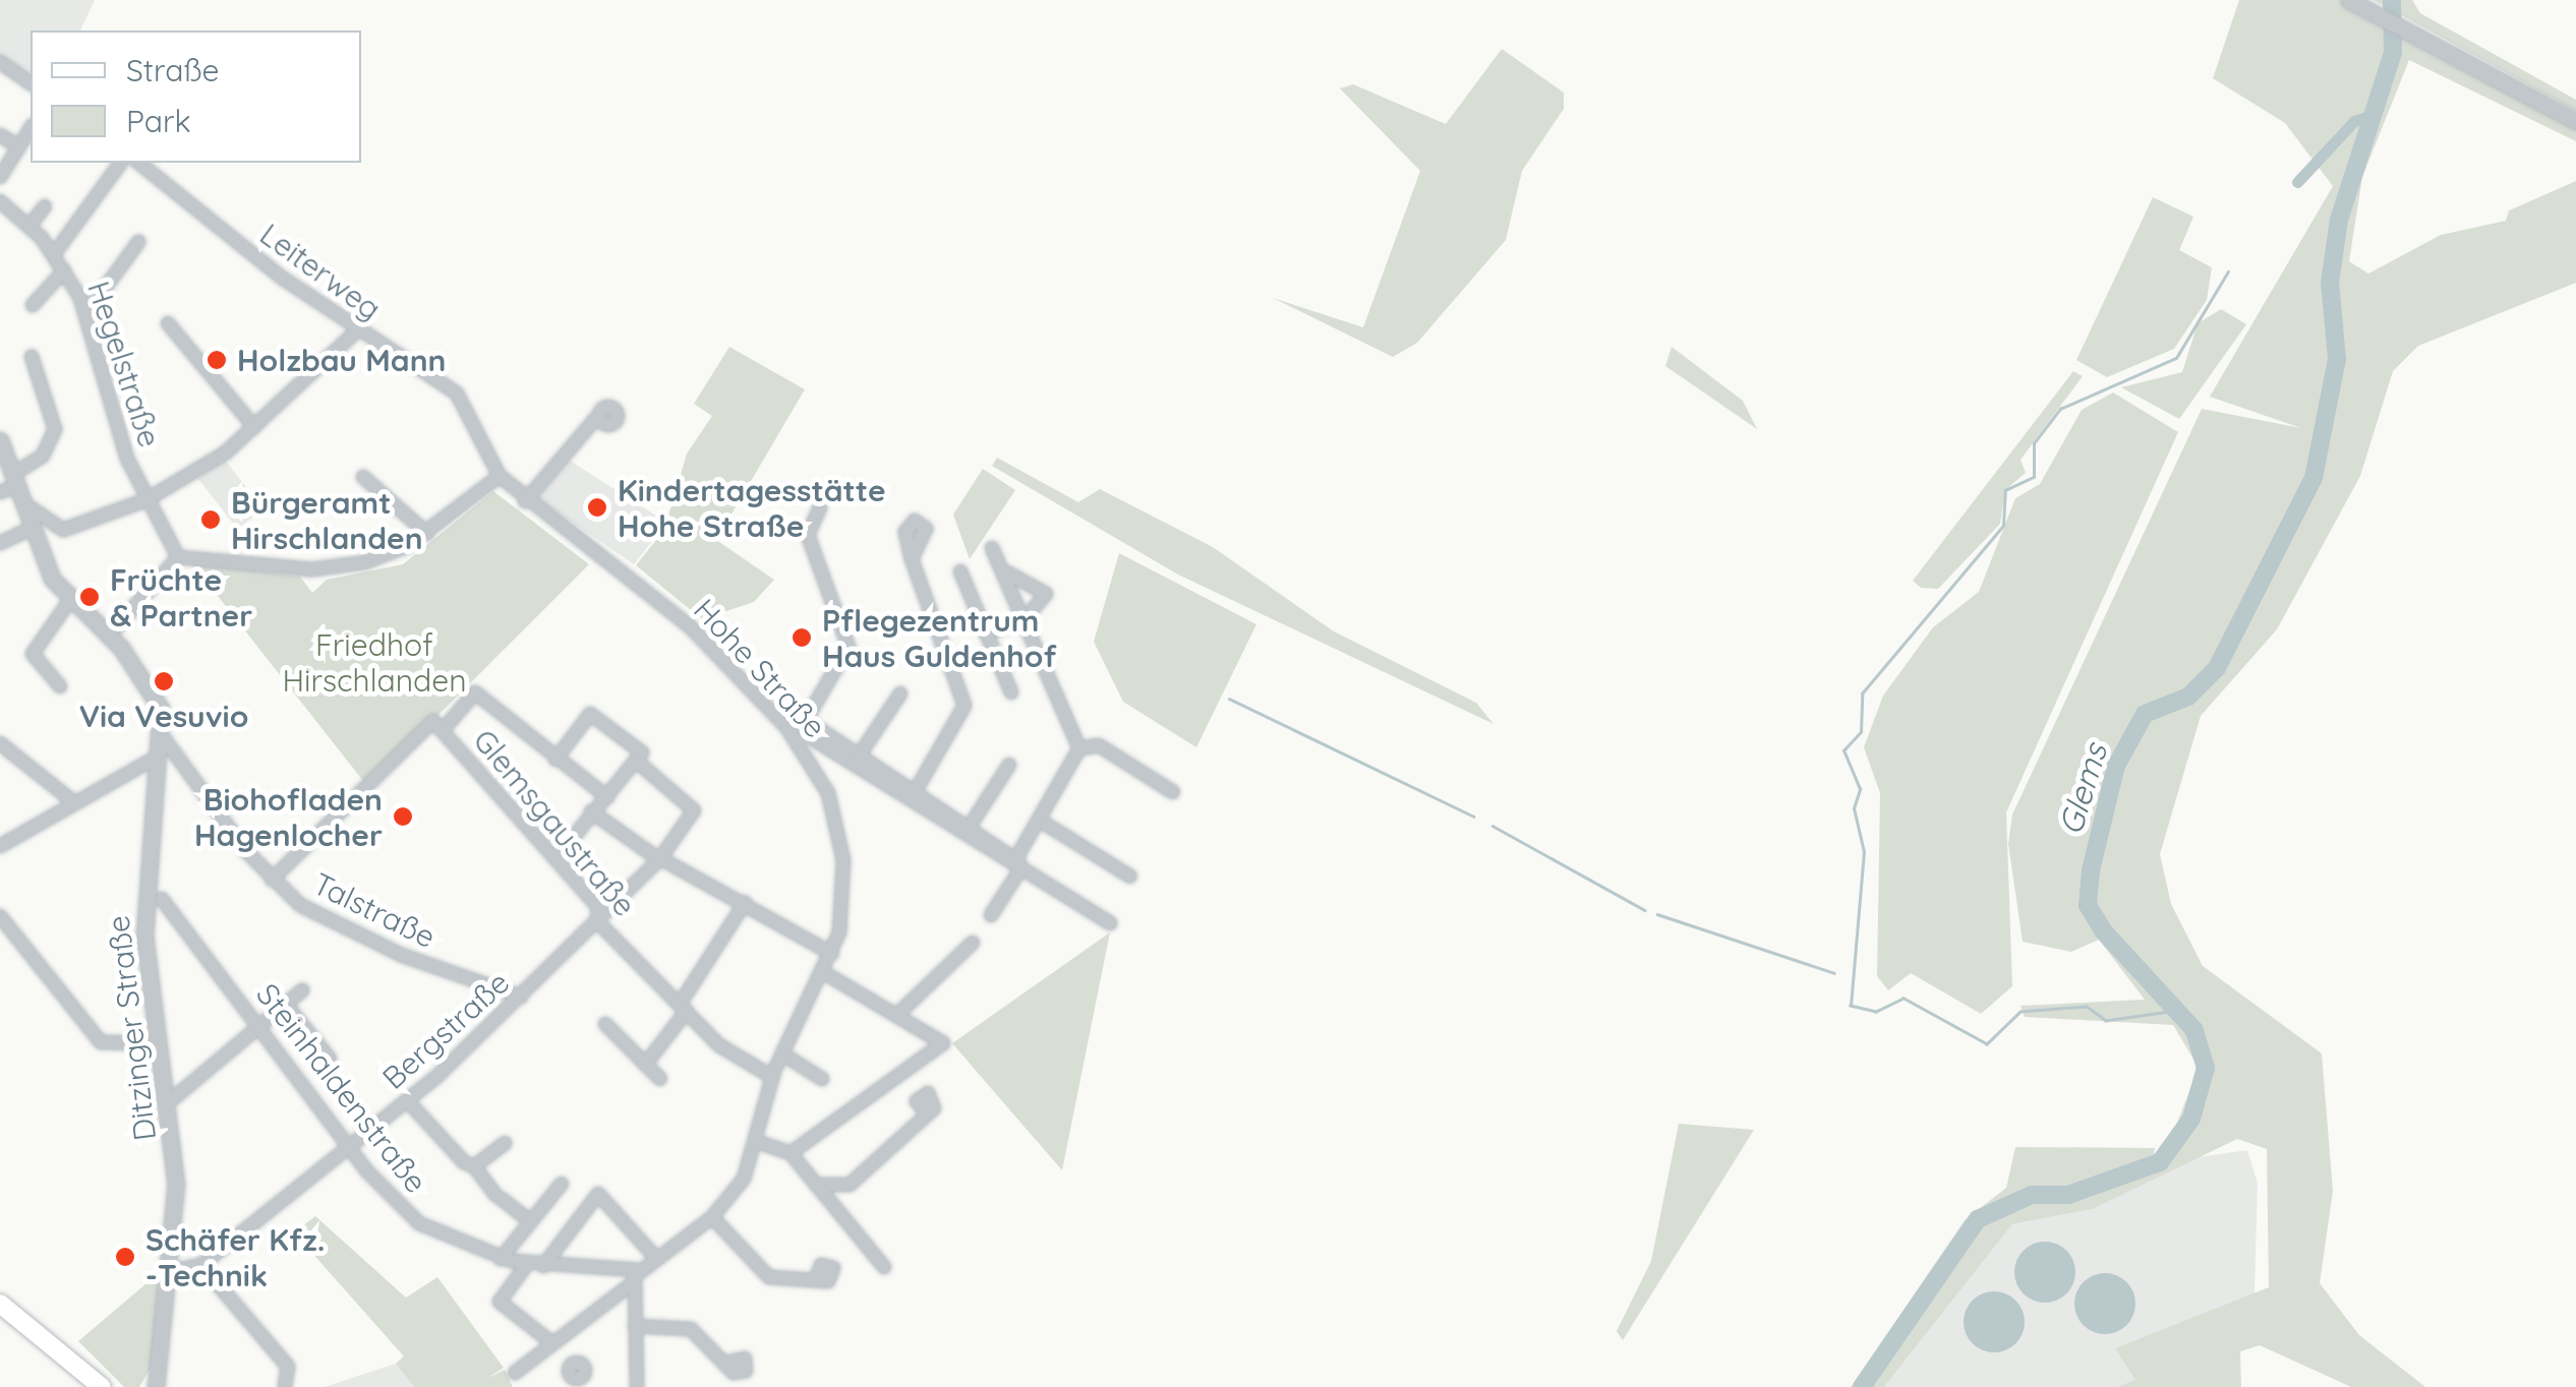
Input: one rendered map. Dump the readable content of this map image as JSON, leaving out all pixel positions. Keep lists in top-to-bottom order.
{
  "streets": {
    "street": [
      "Leiterweg",
      "Hegelstraße",
      "Hohe Straße",
      "Glemsgaustraße",
      "Talstraße",
      "Ditzinger Straße",
      "Bergstraße",
      "Steinhaldenstraße"
    ]
  },
  "crossings": [
    ["Leiterweg", "Hohe Straße"],
    ["Hohe Straße", "Glemsgaustraße"],
    ["Hohe Straße", "Steinhaldenstraße"],
    ["Glemsgaustraße", "Bergstraße"],
    ["Talstraße", "Ditzinger Straße"],
    ["Talstraße", "Bergstraße"],
    ["Ditzinger Straße", "Bergstraße"],
    ["Bergstraße", "Steinhaldenstraße"]
  ],
  "water": ["Glems"],
  "parks": ["Friedhof Hirschlanden"],
  "places": [
    "Holzbau Mann",
    "Kindertagesstätte Hohe Straße",
    "Bürgeramt Hirschlanden",
    "Früchte & Partner",
    "Pflegezentrum Haus Guldenhof",
    "Via Vesuvio",
    "Biohofladen Hagenlocher",
    "Schäfer Kfz. -Technik"
  ],
  "legend": ["Straße", "Park"]
}
